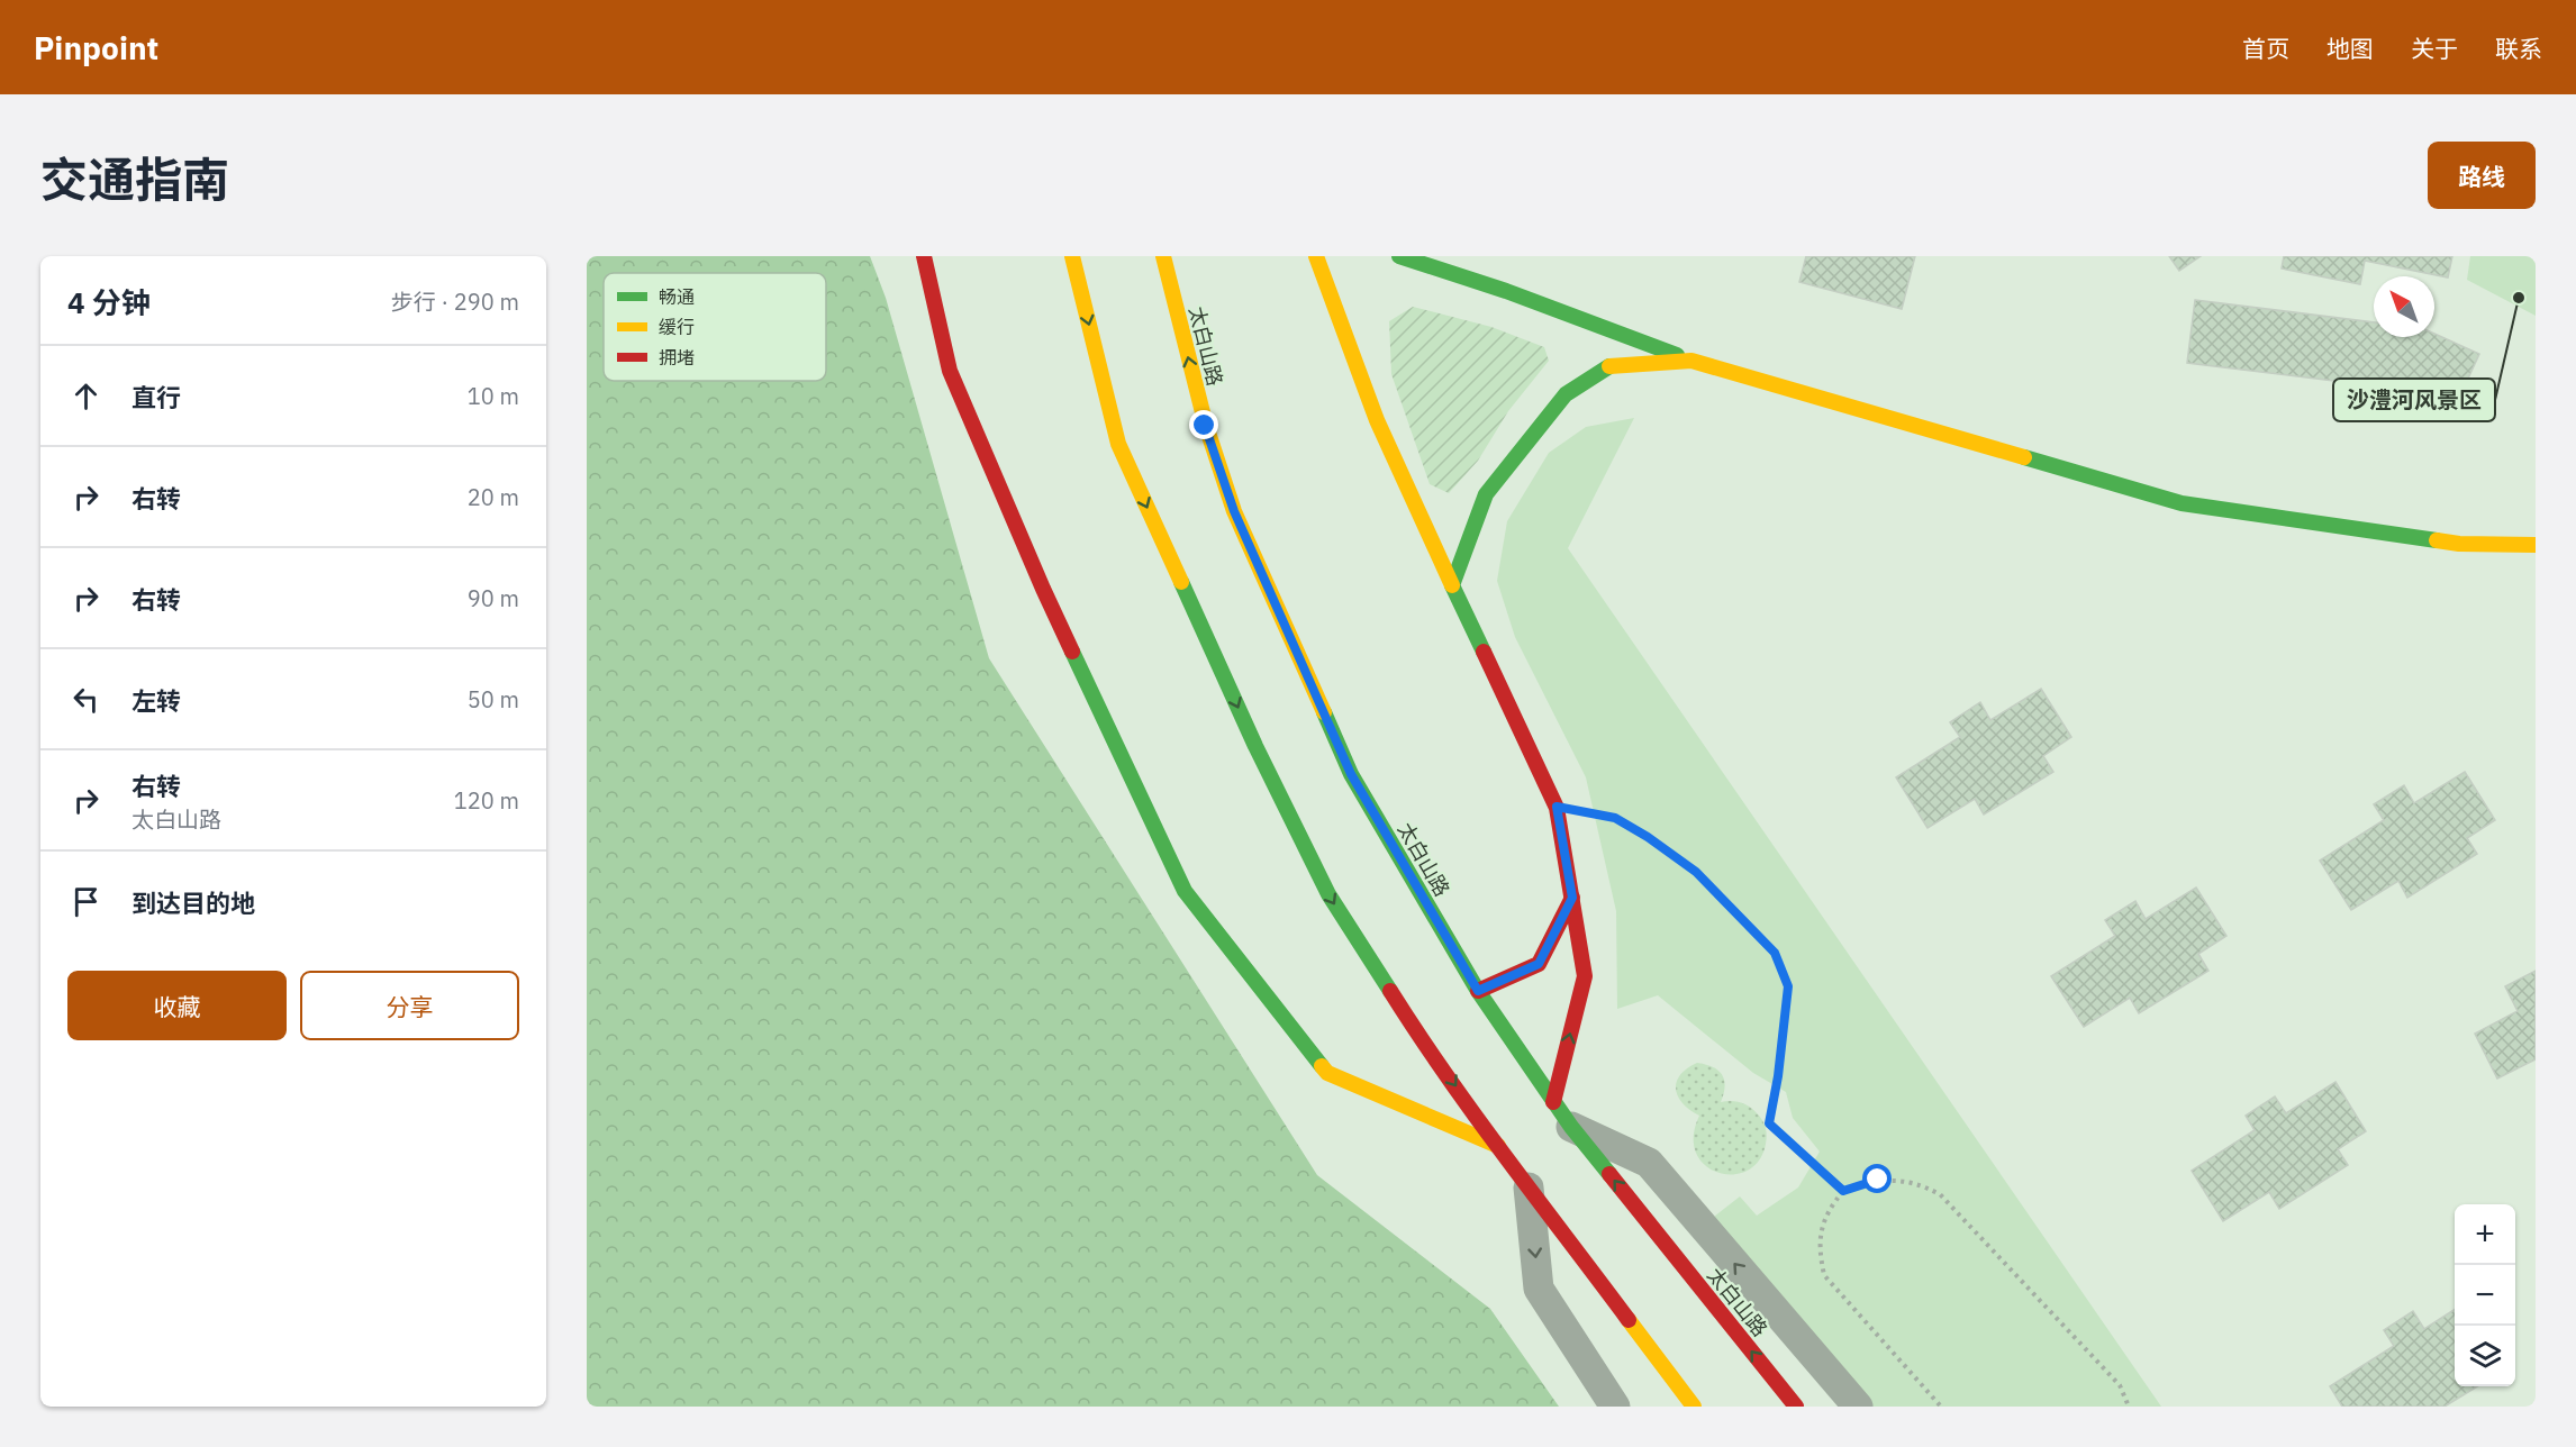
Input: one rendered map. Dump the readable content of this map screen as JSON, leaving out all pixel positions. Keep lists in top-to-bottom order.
{
  "streets": {
    "street": ["太白山路"]
  },
  "places": ["沙澧河风景区"],
  "legend": ["畅通", "缓行", "拥堵"],
  "north": "top left",
  "page": {
    "header": "Pinpoint",
    "nav": [
      "首页",
      "地图",
      "关于",
      "联系"
    ],
    "title": "交通指南",
    "buttons": [
      "路线",
      ["收藏", "分享"]
    ],
    "heading": ["4 分钟", "步行 · 290 m"],
    "list": [
      ["直行", "10 m"],
      ["右转", "20 m"],
      ["右转", "90 m"],
      ["左转", "50 m"],
      ["右转", "太白山路", "120 m"],
      "到达目的地"
    ],
    "map_buttons": ["+", "−"]
  }
}
